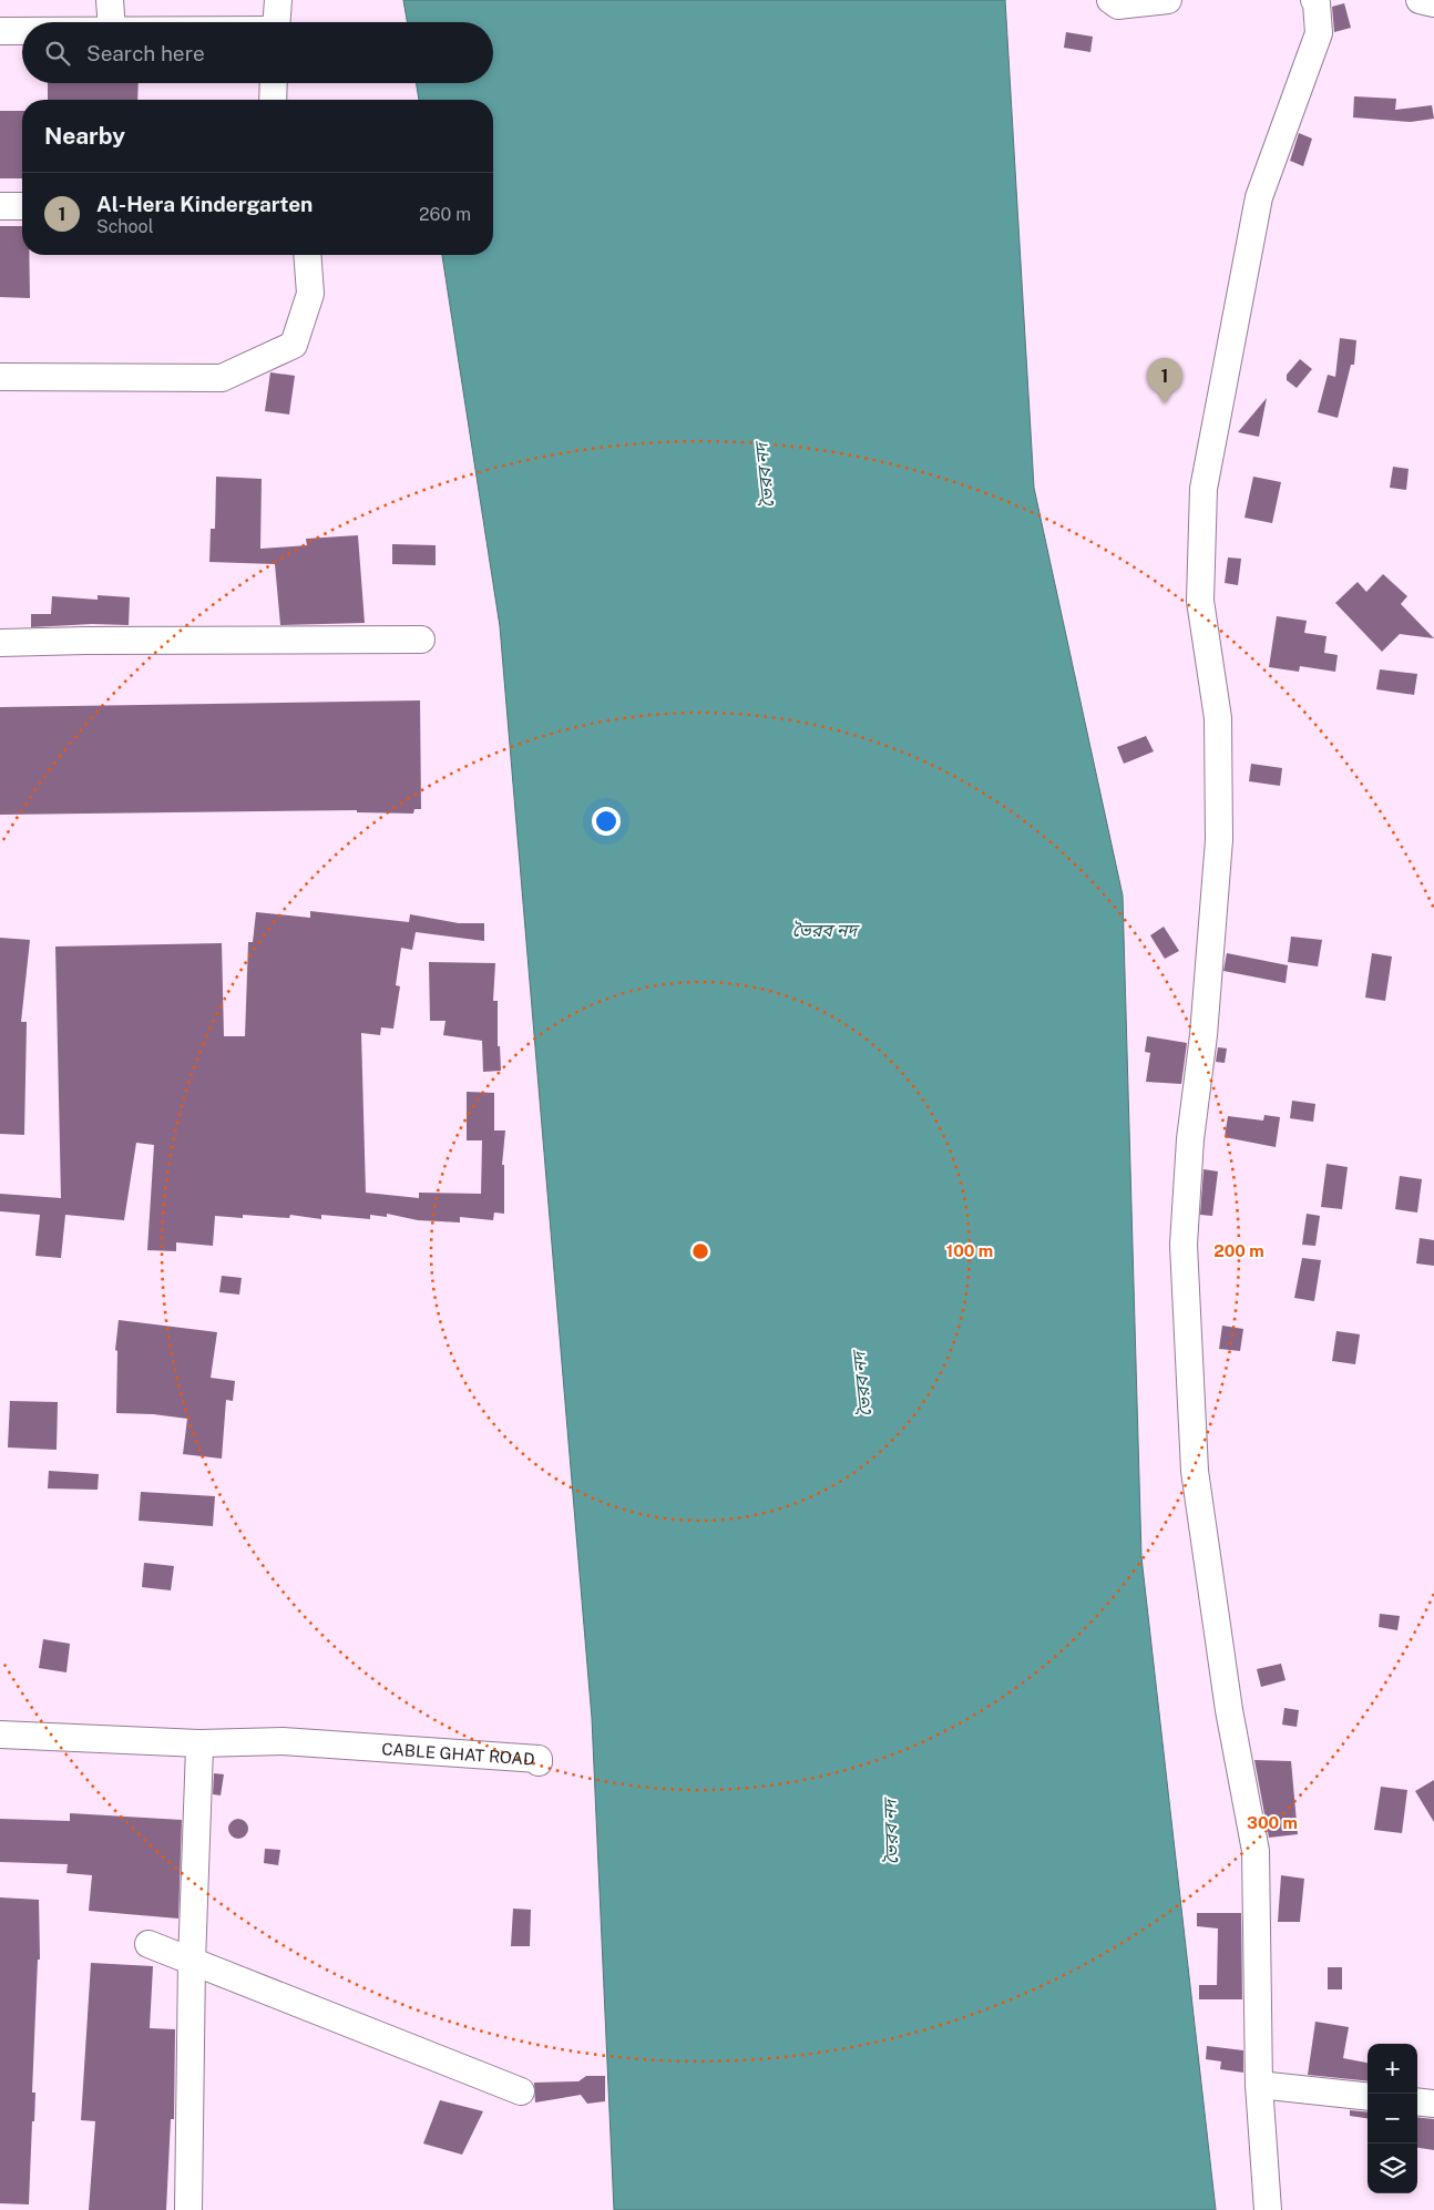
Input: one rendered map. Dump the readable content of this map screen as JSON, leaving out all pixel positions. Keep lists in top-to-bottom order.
{
  "streets": {
    "street": ["CABLE GHAT ROAD"]
  },
  "water": ["ভৈরব নদ"],
  "page": {
    "search": "Search here",
    "heading": "Nearby",
    "list": [
      {
        "mark": "1",
        "name": "Al-Hera Kindergarten",
        "note": "School",
        "value": "260 m"
      }
    ],
    "pins": "1",
    "map_buttons": ["+", "−"]
  },
  "rings": ["100 m", "200 m", "300 m"]
}
